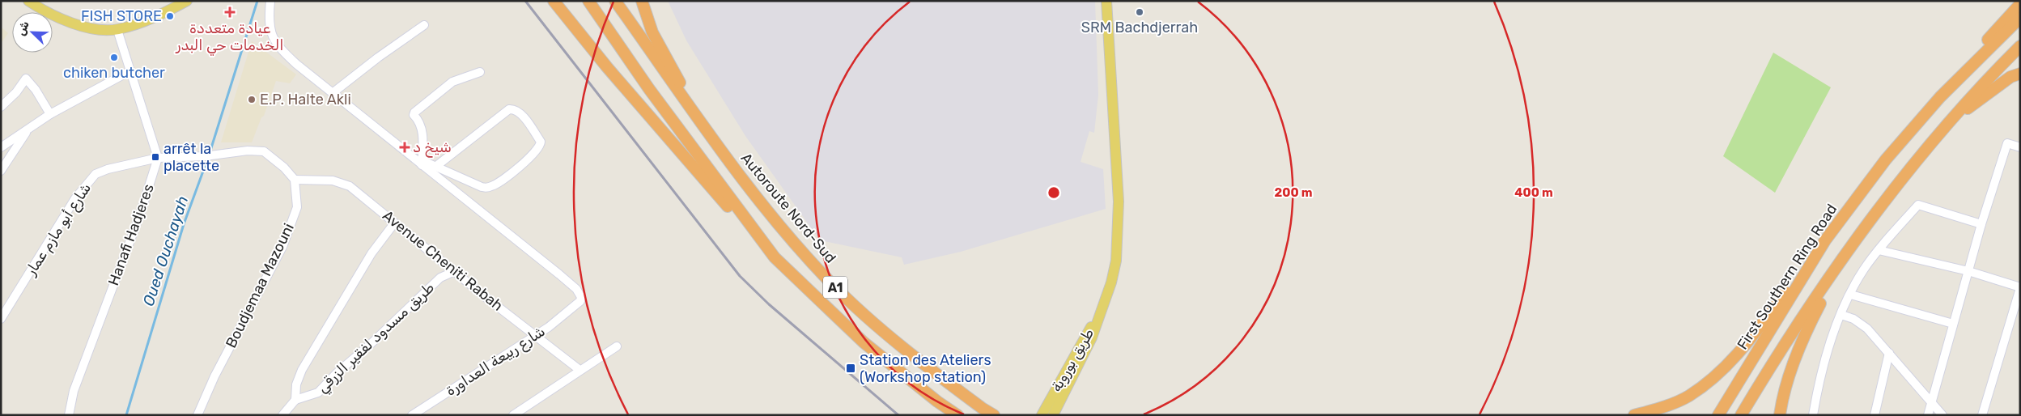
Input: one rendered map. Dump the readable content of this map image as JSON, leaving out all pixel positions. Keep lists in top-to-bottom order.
{
  "streets": {
    "highway": ["Autoroute Nord-Sud", "First Southern Ring Road", "A1"],
    "main road": ["طريق بوروبة"],
    "street": [
      "شارع أبو مازم عمار",
      "Hanafi Hadjeres",
      "Avenue Cheniti Rabah",
      "Boudjemaa Mazouni",
      "طريق مسدود لفقير الزرقي",
      "شارع ربيعة العداورة"
    ]
  },
  "crossings": [
    ["شارع أبو مازم عمار", "Hanafi Hadjeres"],
    ["شارع أبو مازم عمار", "Avenue Cheniti Rabah"],
    ["شارع أبو مازم عمار", "Boudjemaa Mazouni"],
    ["Avenue Cheniti Rabah", "Boudjemaa Mazouni"],
    ["Avenue Cheniti Rabah", "طريق مسدود لفقير الزرقي"],
    ["Avenue Cheniti Rabah", "شارع ربيعة العداورة"]
  ],
  "water": ["Oued Ouchayah"],
  "places": {
    "health": ["عيادة متعددة الخدمات حي البدر", "شيخ د"],
    "other": [
      "SRM Bachdjerrah",
      "FISH STORE",
      "chiken butcher",
      "E.P. Halte Akli"
    ],
    "transit": ["arrêt la placette", "Station des Ateliers (Workshop station)"]
  },
  "north": "top left",
  "rings": ["200 m", "400 m"]
}
